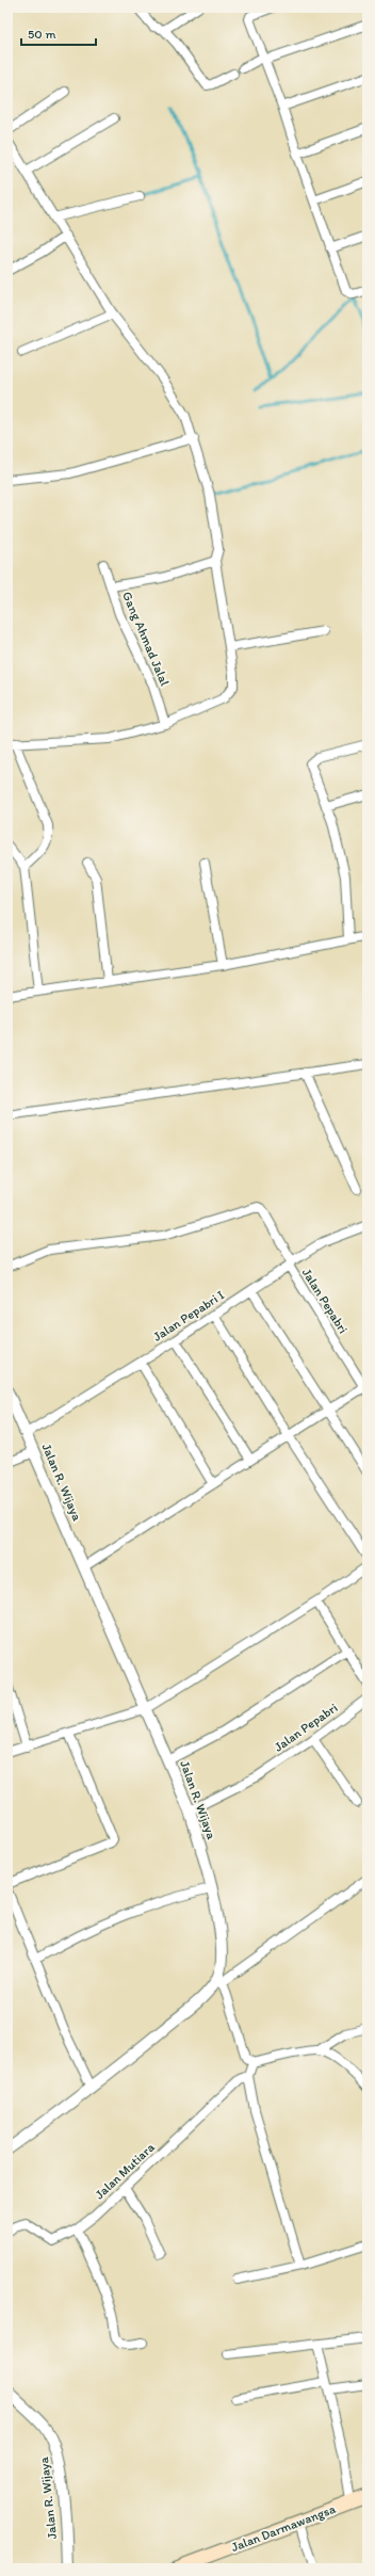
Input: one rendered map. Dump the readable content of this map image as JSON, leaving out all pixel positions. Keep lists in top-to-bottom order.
{
  "streets": {
    "main road": ["Jalan Darmawangsa"],
    "street": [
      "Gang Ahmad Jalal",
      "Jalan Pepabri",
      "Jalan Pepabri I",
      "Jalan R. Wijaya",
      "Jalan Mutiara"
    ]
  },
  "crossings": [
    ["Jalan Pepabri", "Jalan Pepabri I"],
    ["Jalan Pepabri", "Jalan R. Wijaya"],
    ["Jalan Pepabri I", "Jalan R. Wijaya"]
  ],
  "scale_bar": "50 m"
}
